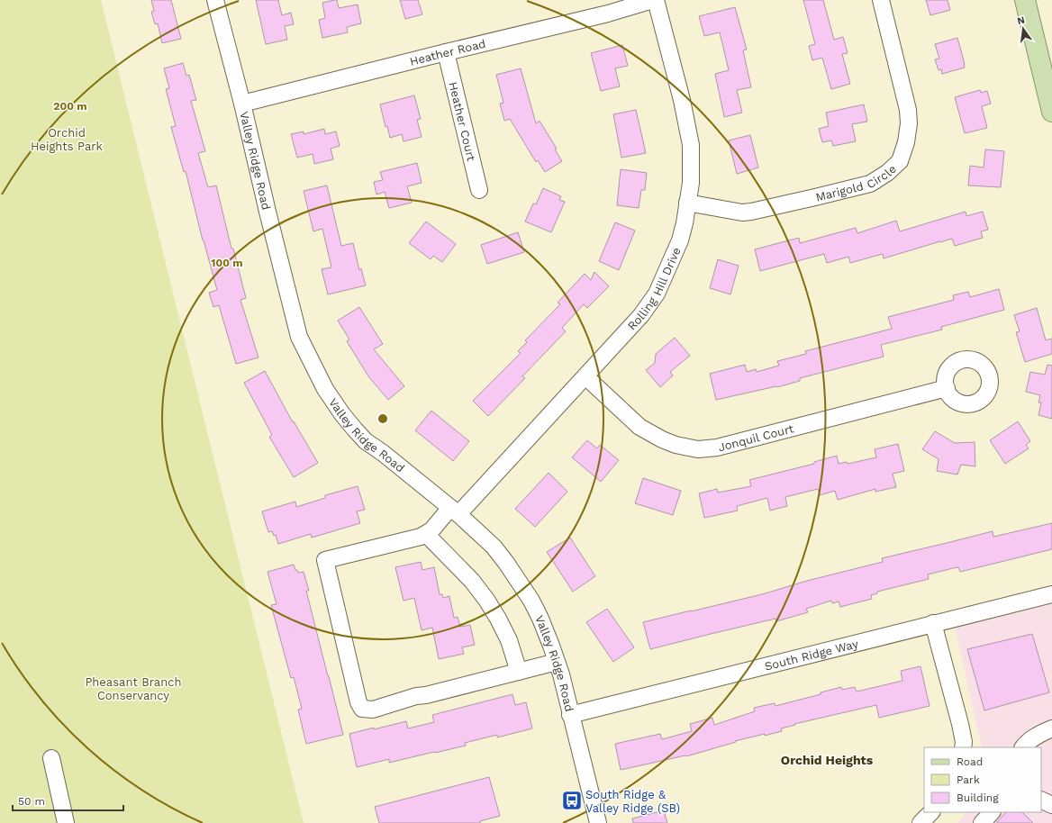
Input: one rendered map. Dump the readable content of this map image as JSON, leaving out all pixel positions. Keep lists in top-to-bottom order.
{
  "streets": {
    "street": [
      "Heather Road",
      "Heather Court",
      "Valley Ridge Road",
      "Marigold Circle",
      "Rolling Hill Drive",
      "Jonquil Court",
      "South Ridge Way"
    ]
  },
  "crossings": [
    ["Heather Road", "Heather Court"],
    ["Heather Road", "Valley Ridge Road"],
    ["Heather Road", "Rolling Hill Drive"],
    ["Valley Ridge Road", "Rolling Hill Drive"],
    ["Valley Ridge Road", "South Ridge Way"],
    ["Marigold Circle", "Rolling Hill Drive"],
    ["Rolling Hill Drive", "Jonquil Court"]
  ],
  "districts": ["Orchid Heights"],
  "parks": ["Orchid Heights Park", "Pheasant Branch Conservancy"],
  "places": {
    "bus stop": ["South Ridge & Valley Ridge (SB)"]
  },
  "legend": ["Road", "Park", "Building"],
  "scale_bar": "50 m",
  "north": "top",
  "rings": ["200 m", "100 m"]
}
